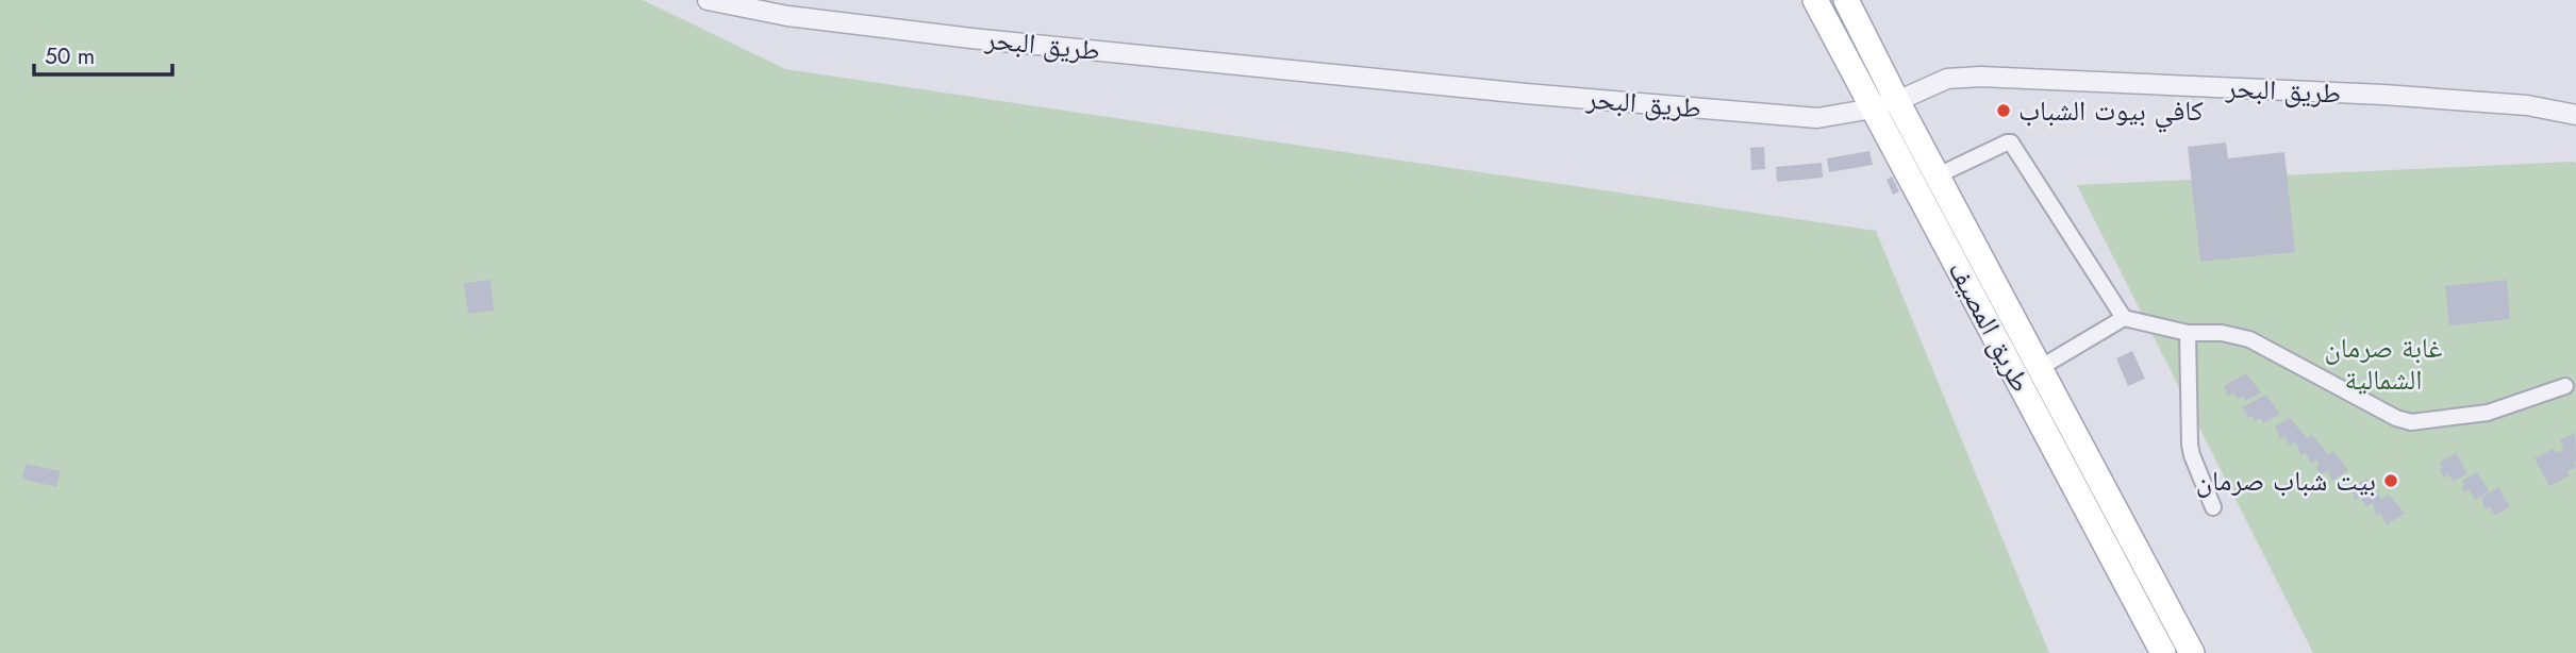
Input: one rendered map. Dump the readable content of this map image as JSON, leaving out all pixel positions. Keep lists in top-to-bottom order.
{
  "streets": {
    "main road": ["طريق المصيف"],
    "street": ["طريق البحر"]
  },
  "crossings": [
    ["طريق البحر", "طريق المصيف"]
  ],
  "parks": ["غابة صرمان الشمالية"],
  "places": ["كافي بيوت الشباب", "بيت شباب صرمان"],
  "scale_bar": "50 m"
}
